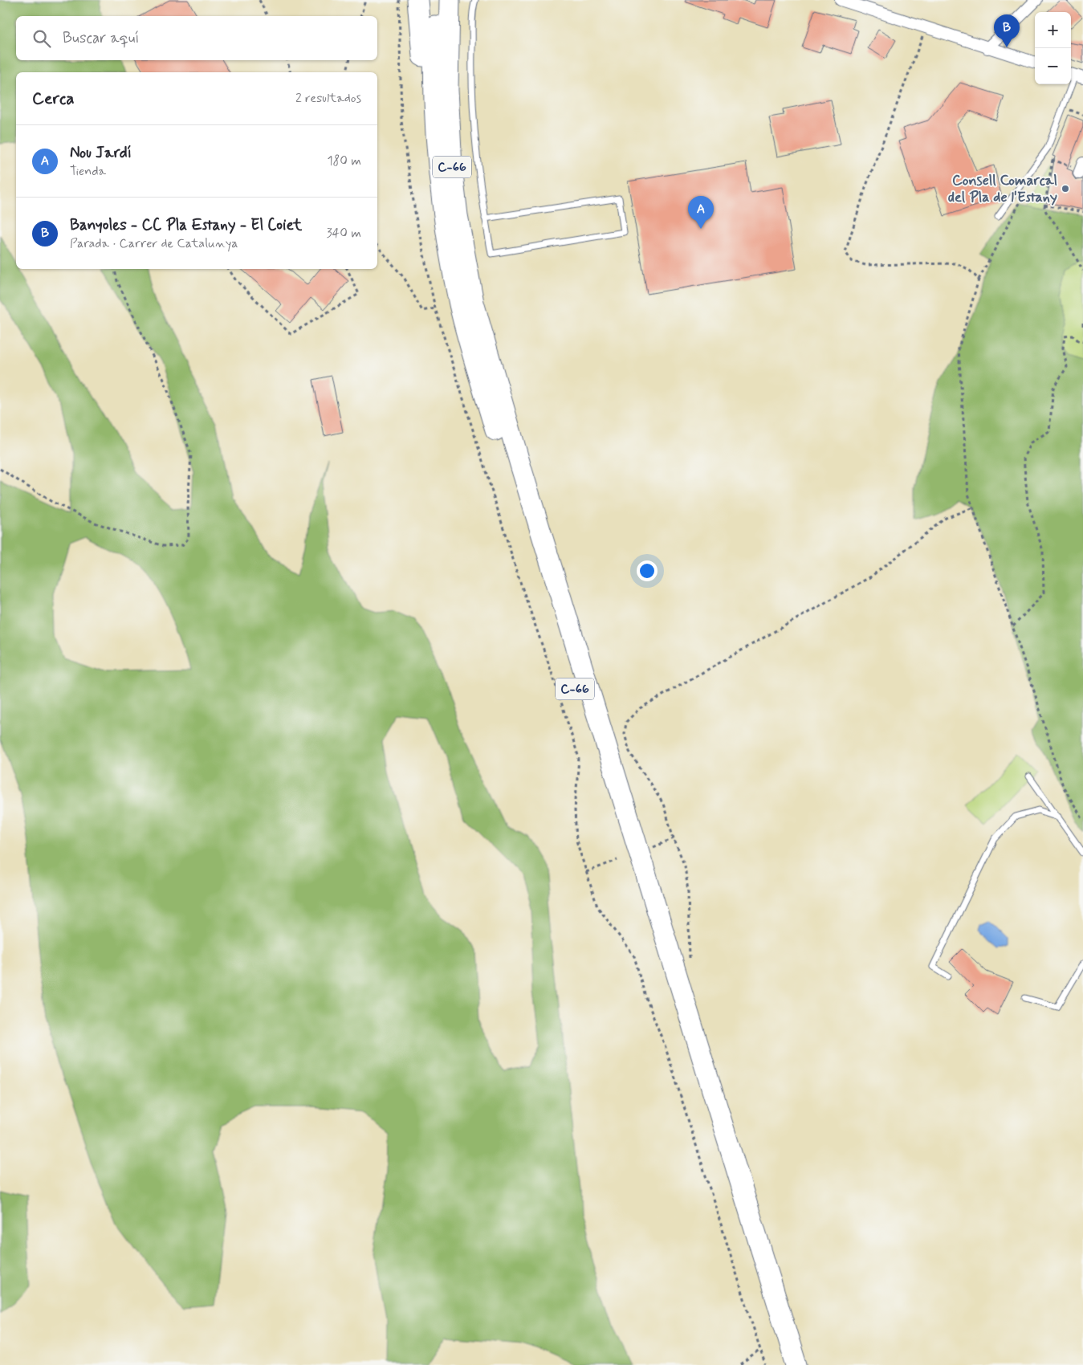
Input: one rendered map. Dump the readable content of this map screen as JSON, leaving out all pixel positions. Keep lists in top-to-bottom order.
{
  "streets": {
    "highway": ["C-66"]
  },
  "places": ["Consell Comarcal del Pla de l'Estany"],
  "page": {
    "map_buttons": ["+", "−"],
    "pins": ["B", "A"],
    "search": "Buscar aquí",
    "heading": ["Cerca", "2 resultados"],
    "list": [
      {
        "mark": "A",
        "name": "Nou Jardí",
        "note": "Tienda",
        "value": "180 m"
      },
      {
        "mark": "B",
        "name": "Banyoles - CC Pla Estany - El Coiet",
        "note": "Parada · Carrer de Catalunya",
        "value": "340 m"
      }
    ]
  }
}
